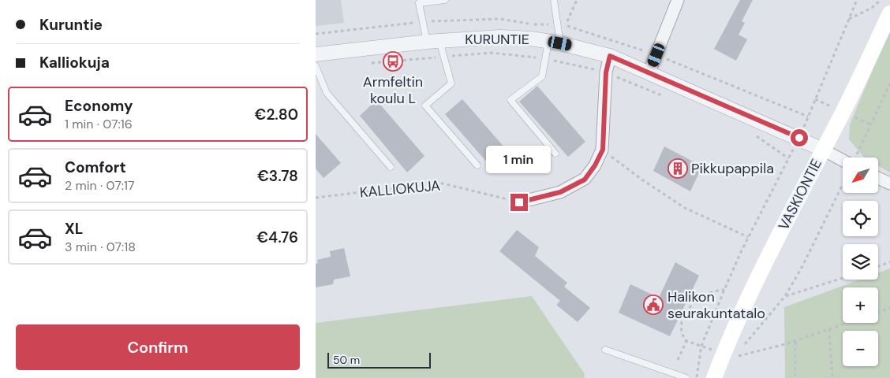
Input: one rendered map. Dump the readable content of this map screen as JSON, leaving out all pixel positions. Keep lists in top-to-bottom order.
{
  "streets": {
    "main road": ["VASKIONTIE"],
    "street": ["KURUNTIE"],
    "path": ["KALLIOKUJA"]
  },
  "crossings": [
    ["KURUNTIE", "VASKIONTIE"]
  ],
  "places": {
    "bus stop": ["Armfeltin koulu L"],
    "building": ["Pikkupappila"],
    "public building": ["Halikon seurakuntatalo"]
  },
  "scale_bar": "50 m",
  "north": "bottom left",
  "page": {
    "banner": ["Kuruntie", "Kalliokuja"],
    "list": [
      {
        "name": "Economy",
        "note": "1 min · 07:16",
        "value": "€2.80"
      },
      {
        "name": "Comfort",
        "note": "2 min · 07:17",
        "value": "€3.78"
      },
      {
        "name": "XL",
        "note": "3 min · 07:18",
        "value": "€4.76"
      }
    ],
    "bubble": "1 min",
    "map_buttons": ["+", "−"],
    "buttons": "Confirm",
    "scale": "50 m"
  }
}
